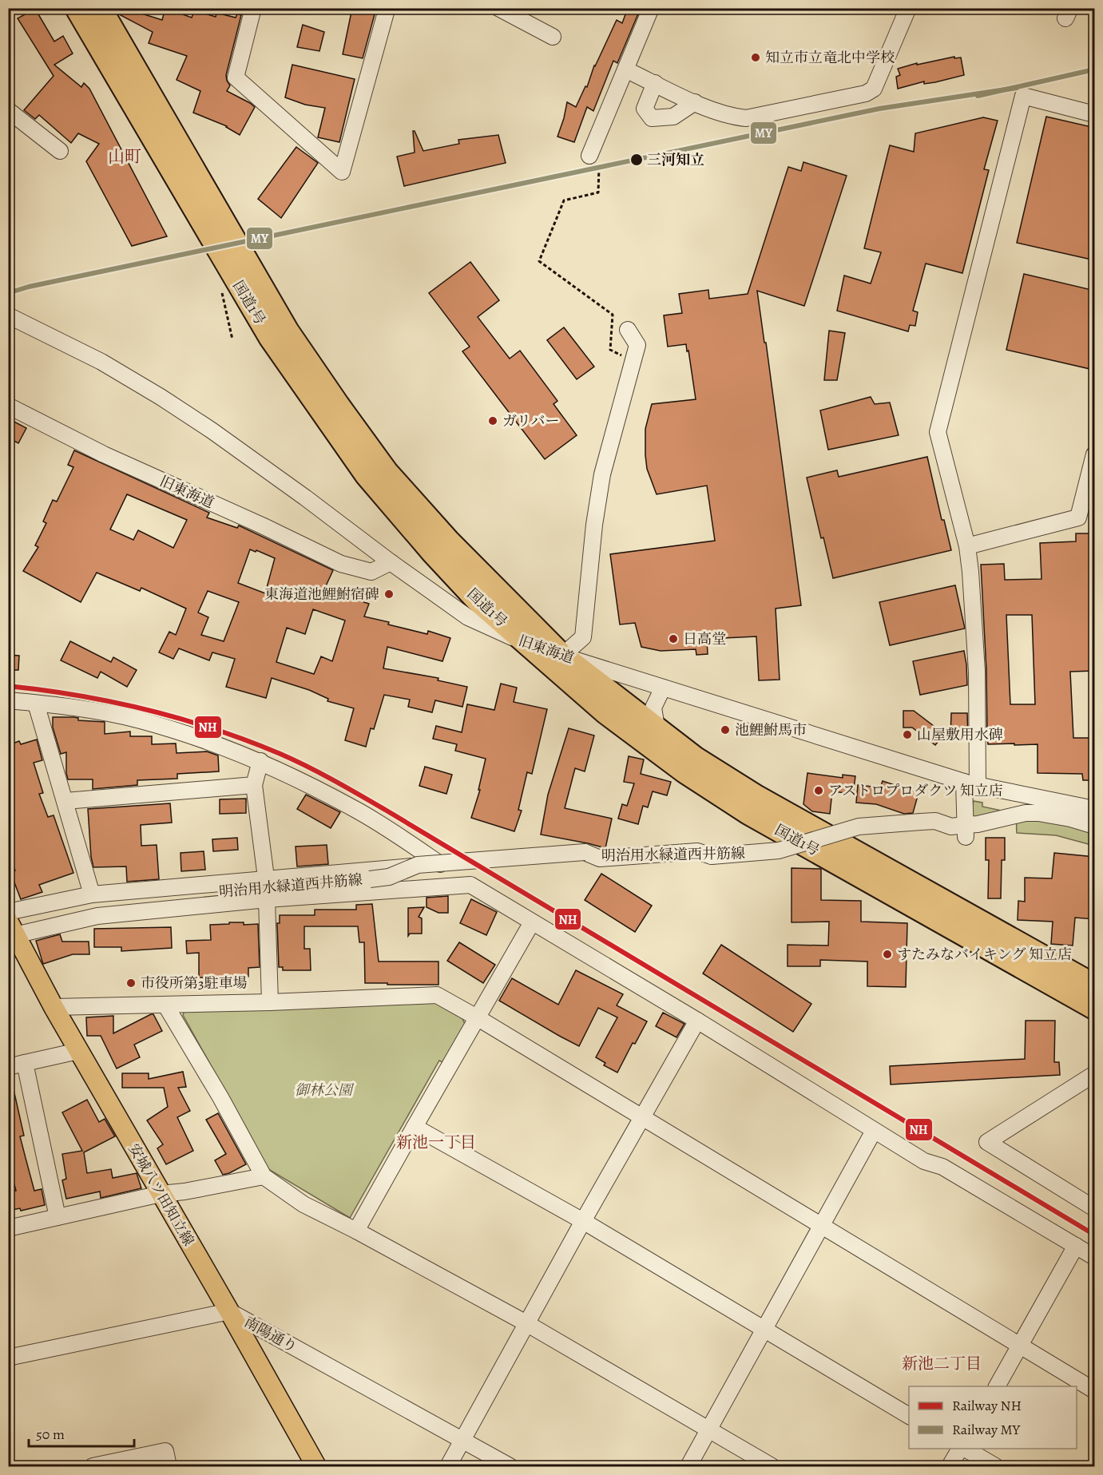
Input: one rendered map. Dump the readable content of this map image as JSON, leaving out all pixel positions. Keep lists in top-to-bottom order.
{
  "streets": {
    "highway": ["国道1号"],
    "main road": ["安城八ツ田知立線"],
    "street": ["旧東海道", "明治用水緑道西井筋線", "南陽通り"]
  },
  "crossings": [
    ["国道1号", "旧東海道"],
    ["明治用水緑道西井筋線", "安城八ツ田知立線"],
    ["安城八ツ田知立線", "南陽通り"]
  ],
  "districts": ["山町", "新池一丁目", "新池二丁目"],
  "parks": ["御林公園"],
  "places": [
    "知立市立竜北中学校",
    "三河知立",
    "ガリバー",
    "東海道池鯉鮒宿碑",
    "日高堂",
    "池鯉鮒馬市",
    "山屋敷用水碑",
    "アストロプロダクツ 知立店",
    "すたみなバイキング 知立店",
    "市役所第3駐車場"
  ],
  "lines": ["rail line MY", "rail line NH"],
  "legend": ["Railway NH", "Railway MY"],
  "scale_bar": "50 m"
}
